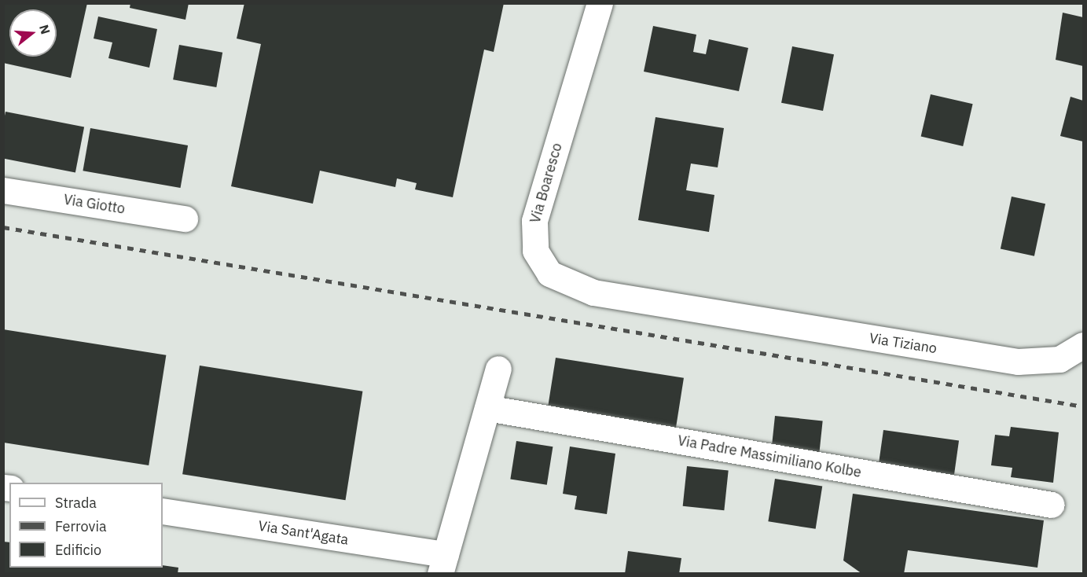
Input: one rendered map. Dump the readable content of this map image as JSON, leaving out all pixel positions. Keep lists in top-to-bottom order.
{
  "streets": {
    "street": [
      "Via Boaresco",
      "Via Giotto",
      "Via Tiziano",
      "Via Padre Massimiliano Kolbe",
      "Via Sant'Agata"
    ]
  },
  "crossings": [
    ["Via Boaresco", "Via Tiziano"]
  ],
  "legend": ["Strada", "Ferrovia", "Edificio"],
  "north": "right"
}
